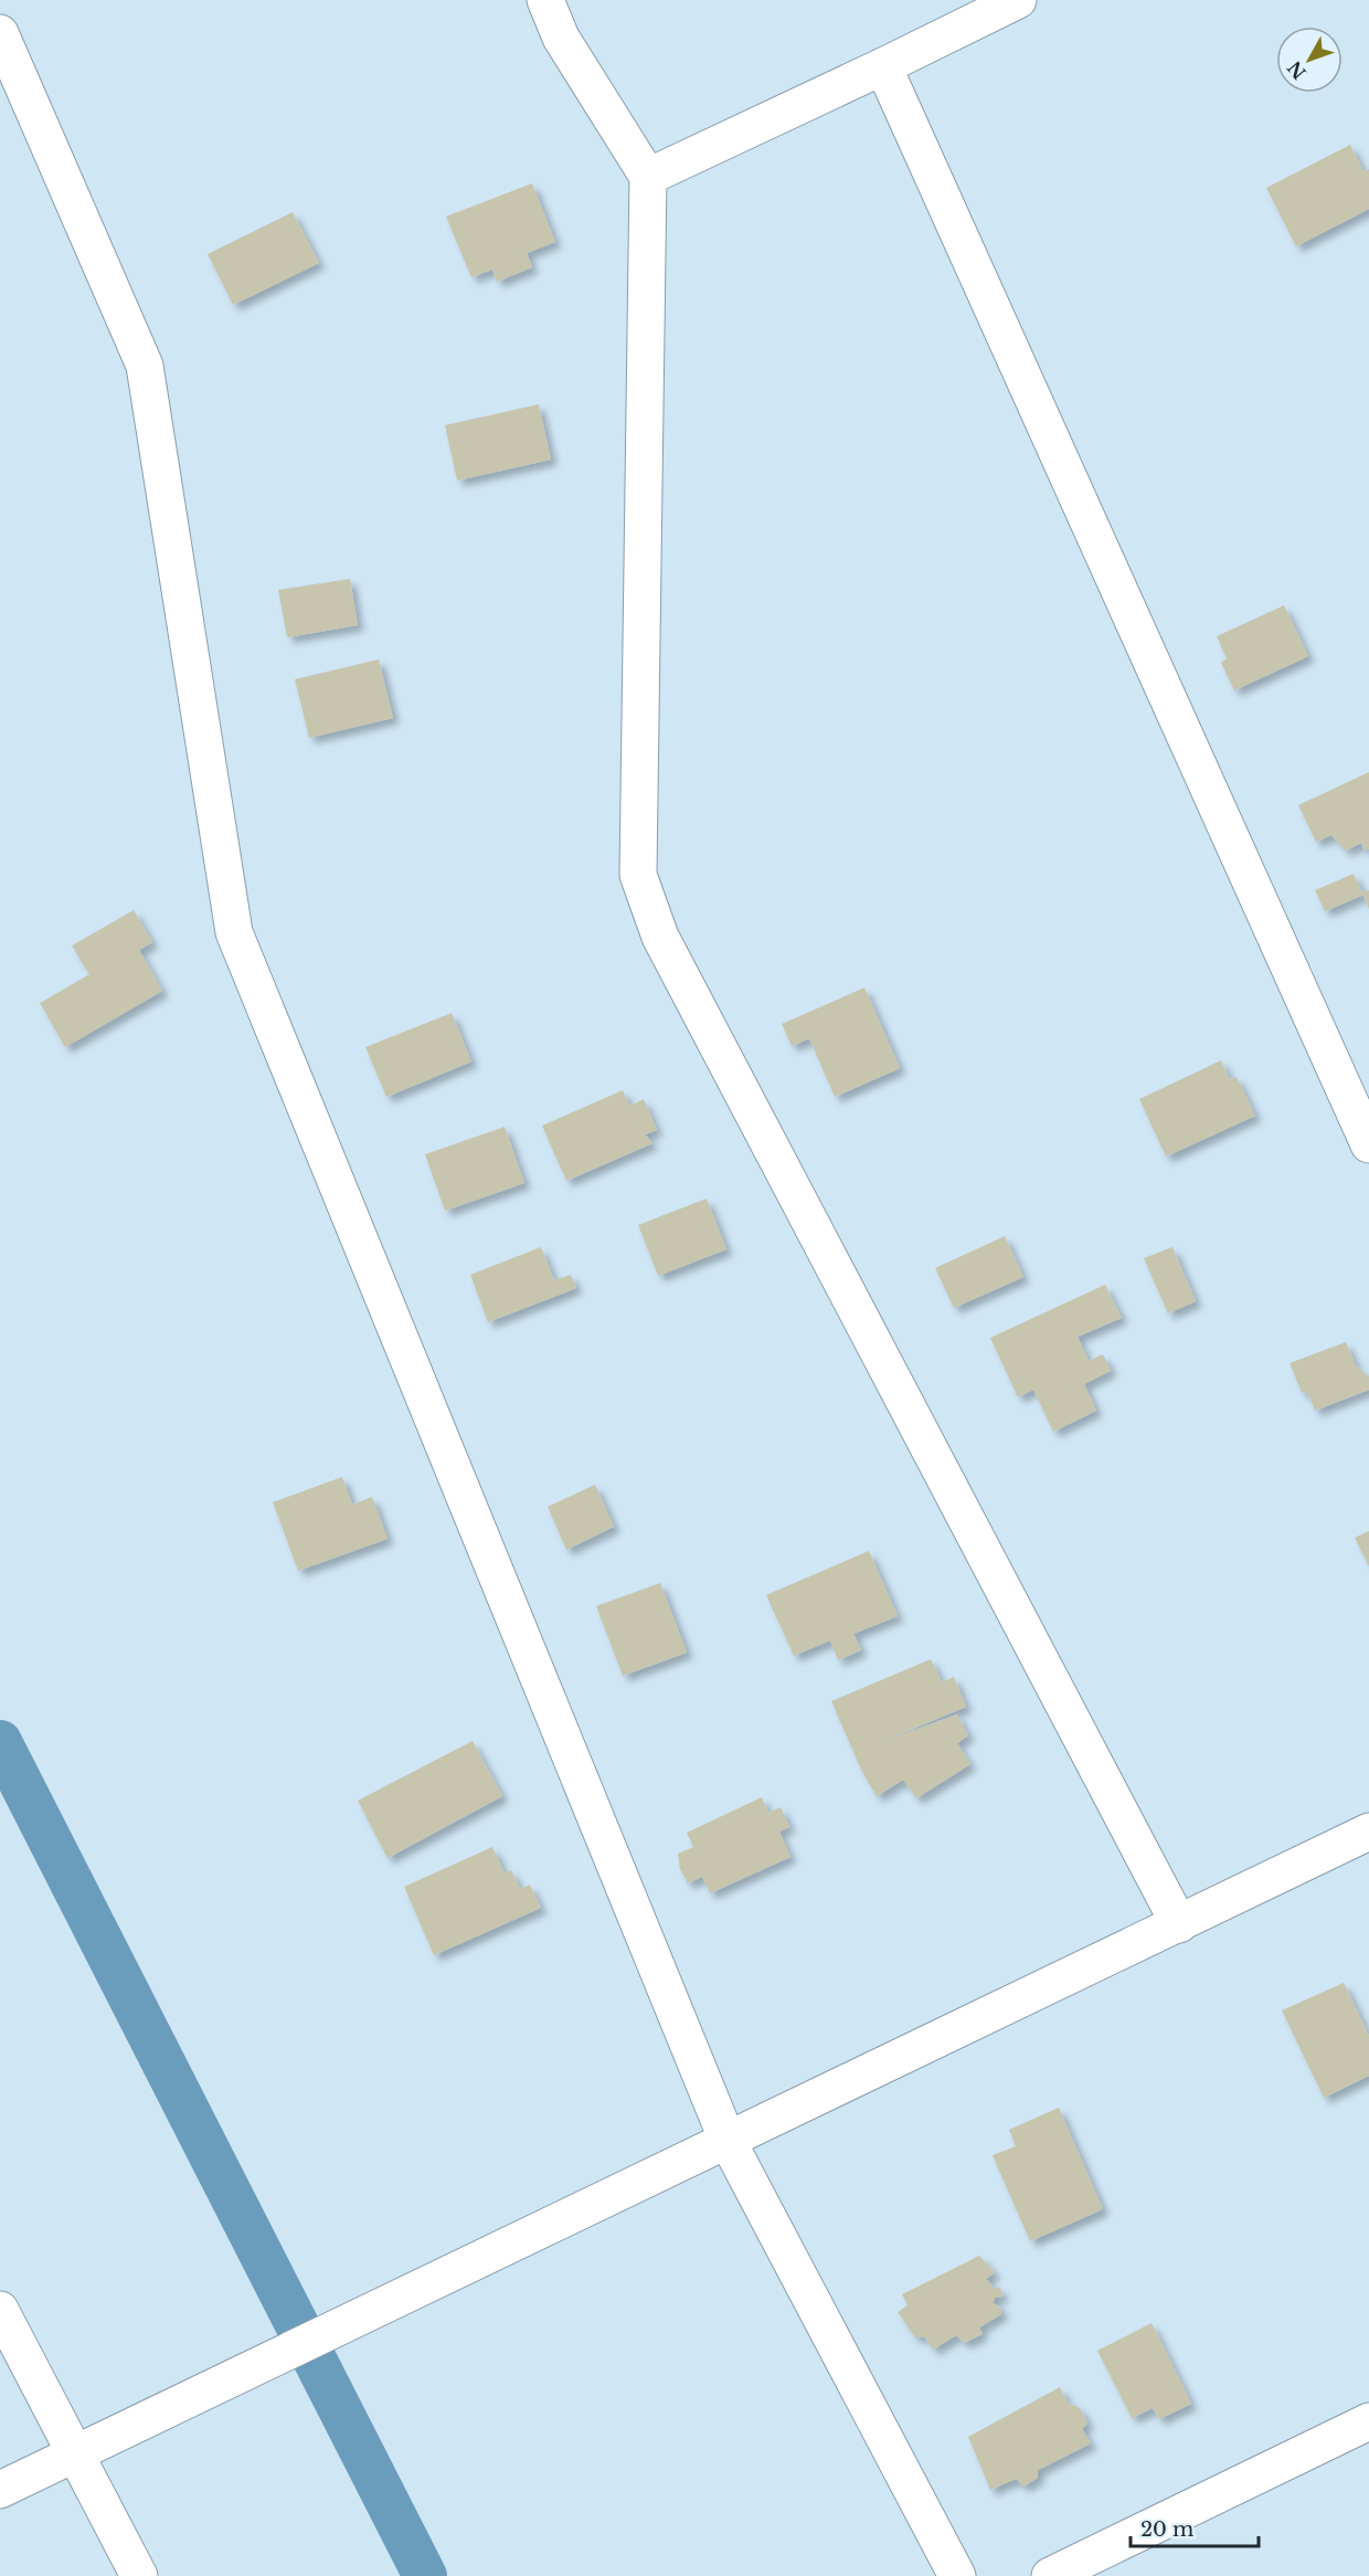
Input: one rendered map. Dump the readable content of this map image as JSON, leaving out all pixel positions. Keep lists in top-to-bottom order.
{
  "scale_bar": "20 m",
  "north": "bottom left"
}
